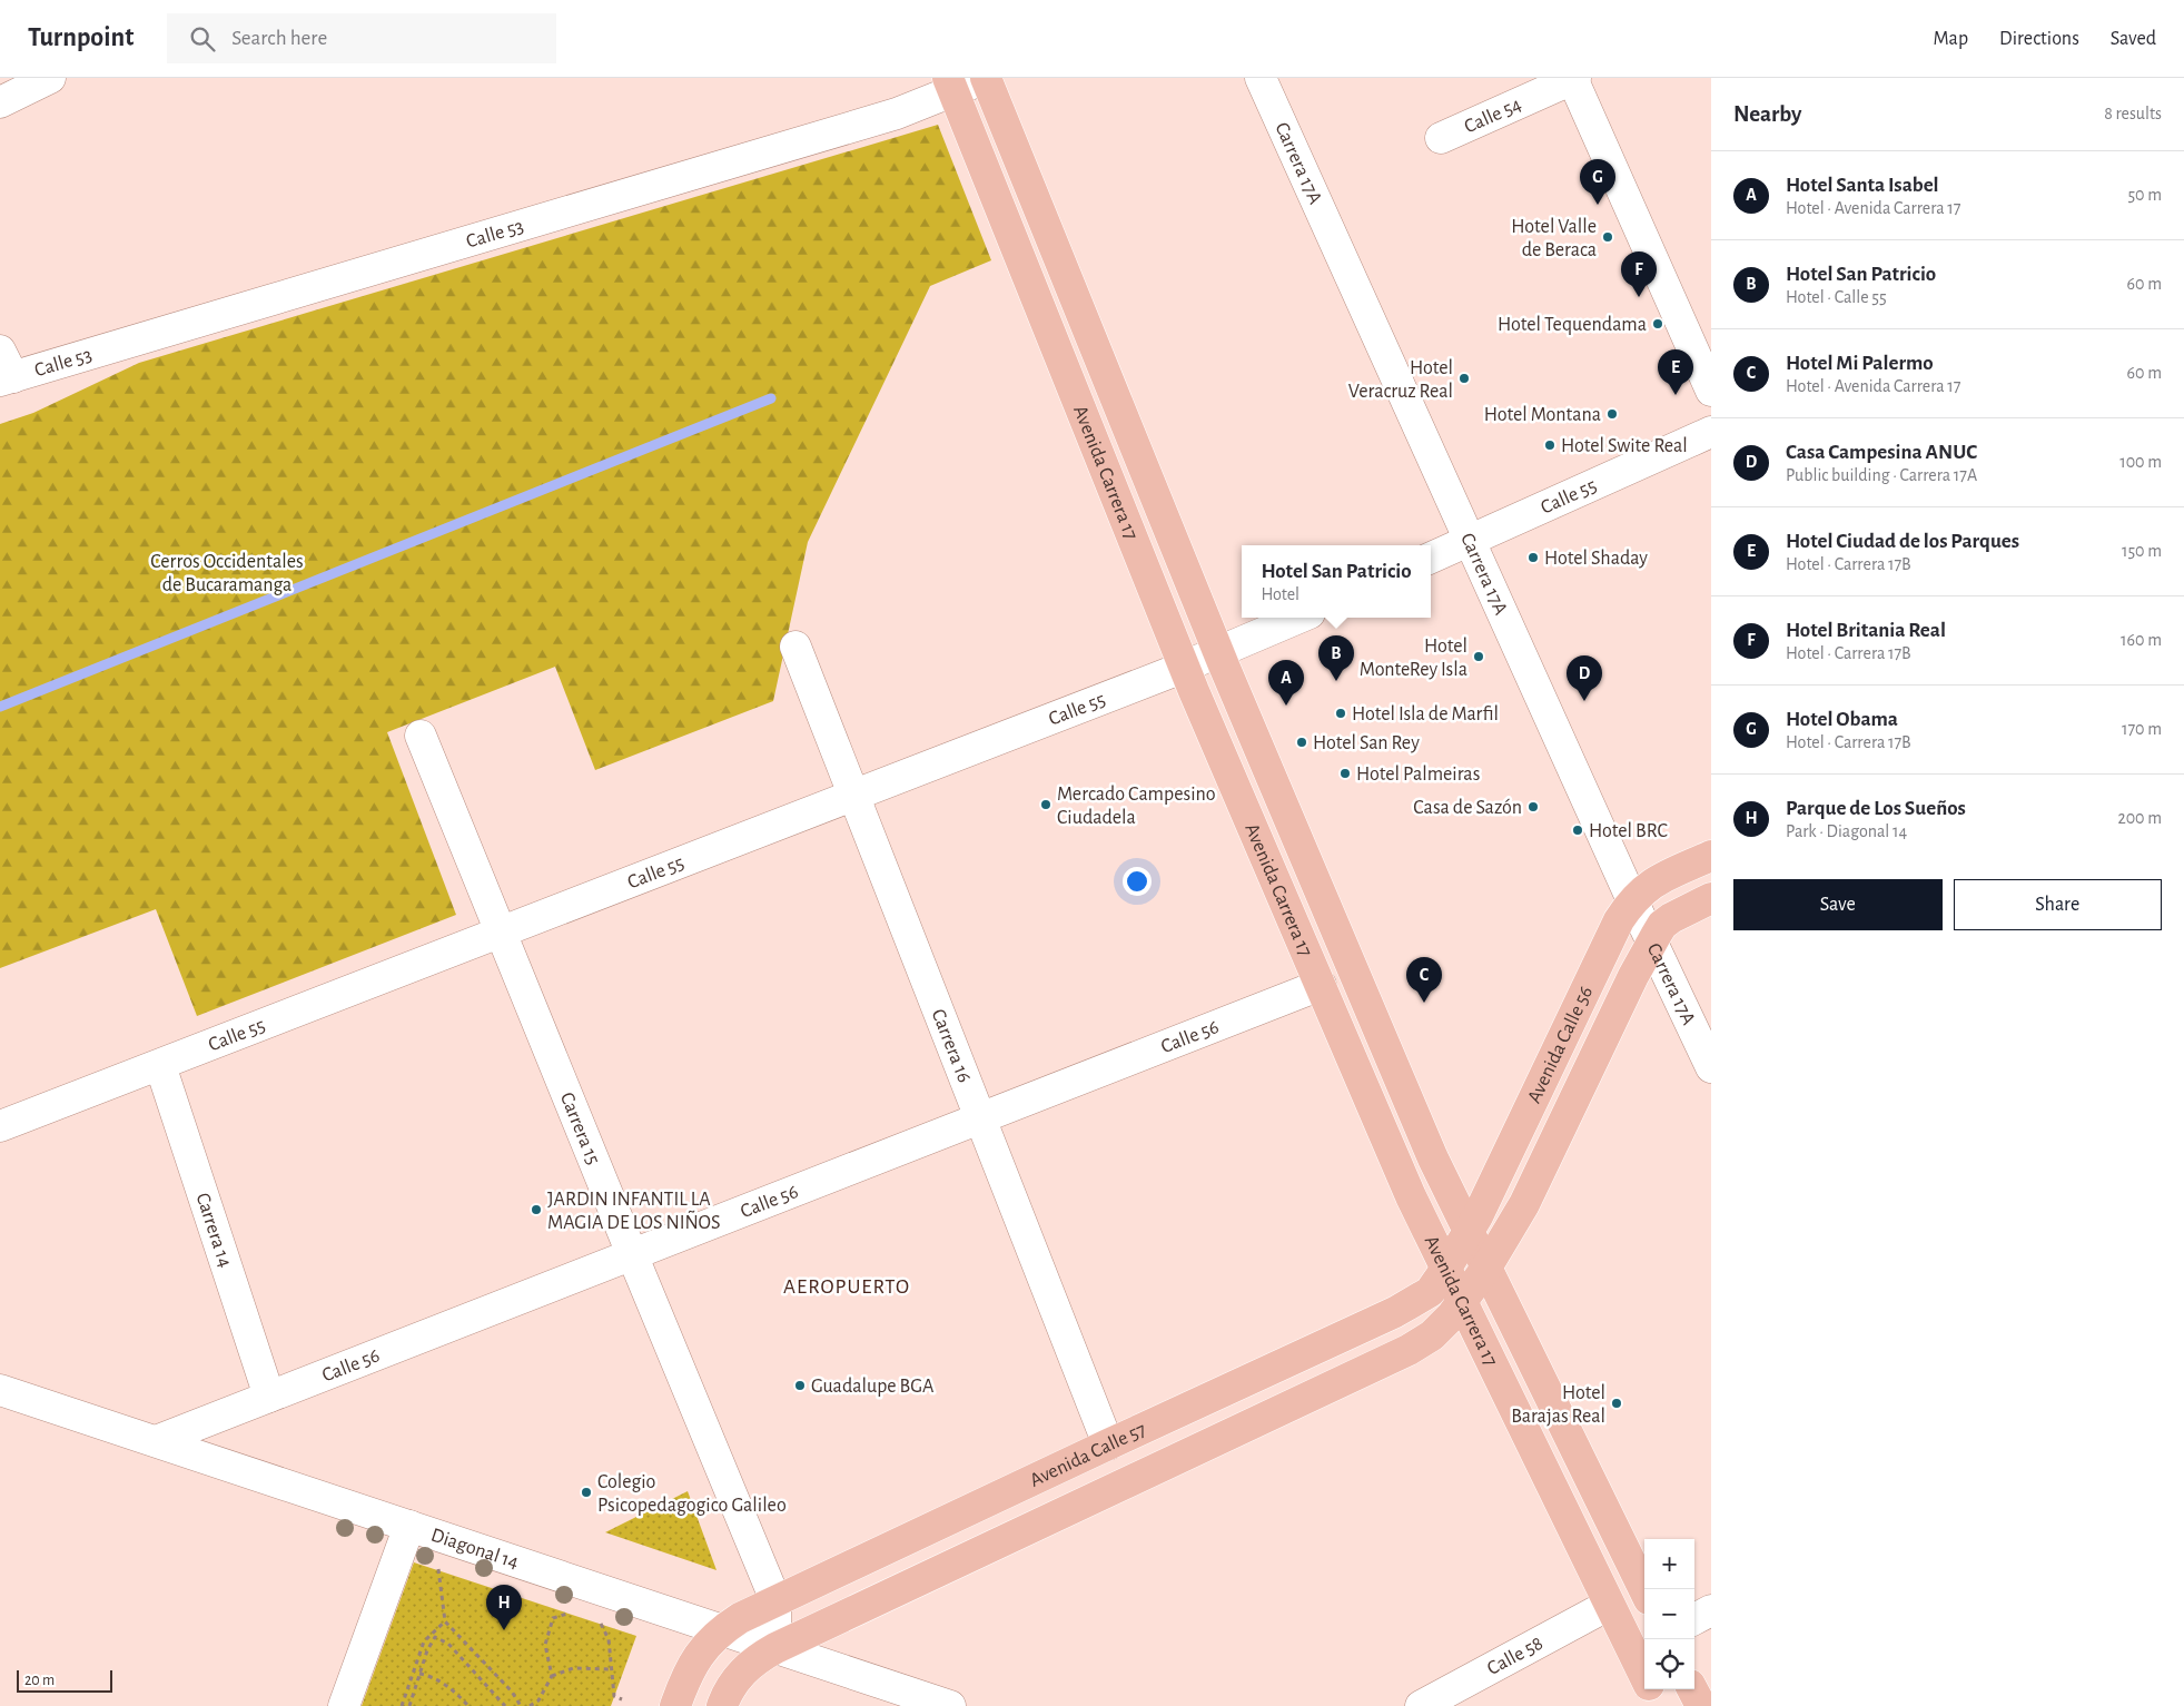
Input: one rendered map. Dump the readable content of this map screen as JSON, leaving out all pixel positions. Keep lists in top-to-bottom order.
{
  "streets": {
    "main road": ["Avenida Carrera 17", "Avenida Calle 56", "Avenida Calle 57"],
    "street": [
      "Calle 54",
      "Carrera 17A",
      "Calle 53",
      "Calle 55",
      "Calle 56",
      "Carrera 16",
      "Carrera 15",
      "Carrera 14",
      "Diagonal 14",
      "Calle 58"
    ]
  },
  "crossings": [
    ["Carrera 17A", "Calle 55"],
    ["Carrera 17A", "Avenida Calle 56"],
    ["Calle 53", "Avenida Carrera 17"],
    ["Avenida Carrera 17", "Calle 55"],
    ["Avenida Carrera 17", "Calle 56"],
    ["Avenida Carrera 17", "Avenida Calle 56"],
    ["Avenida Carrera 17", "Avenida Calle 57"],
    ["Avenida Carrera 17", "Calle 58"],
    ["Calle 55", "Carrera 16"],
    ["Calle 55", "Carrera 15"],
    ["Calle 55", "Carrera 14"],
    ["Calle 56", "Carrera 16"],
    ["Calle 56", "Carrera 15"],
    ["Calle 56", "Carrera 14"],
    ["Calle 56", "Diagonal 14"],
    ["Avenida Calle 56", "Avenida Calle 57"],
    ["Carrera 16", "Avenida Calle 57"],
    ["Carrera 15", "Avenida Calle 57"],
    ["Carrera 15", "Diagonal 14"],
    ["Avenida Calle 57", "Diagonal 14"]
  ],
  "districts": ["AEROPUERTO"],
  "parks": ["Cerros Occidentales de Bucaramanga"],
  "places": [
    "Hotel Valle de Beraca",
    "Hotel Tequendama",
    "Hotel Veracruz Real",
    "Hotel Montana",
    "Hotel Swite Real",
    "Hotel Shaday",
    "Hotel MonteRey Isla",
    "Hotel Isla de Marfil",
    "Hotel San Rey",
    "Hotel Palmeiras",
    "Mercado Campesino Ciudadela",
    "Casa de Sazón",
    "Hotel BRC",
    "JARDIN INFANTIL LA MAGIA DE LOS NIÑOS",
    "Guadalupe BGA",
    "Hotel Barajas Real",
    "Colegio Psicopedagogico Galileo"
  ],
  "scale_bar": "20 m",
  "page": {
    "header": "Turnpoint",
    "search": "Search here",
    "nav": ["Map", "Directions", "Saved"],
    "heading": ["Nearby", "8 results"],
    "list": [
      {
        "mark": "A",
        "name": "Hotel Santa Isabel",
        "note": "Hotel · Avenida Carrera 17",
        "value": "50 m"
      },
      {
        "mark": "B",
        "name": "Hotel San Patricio",
        "note": "Hotel · Calle 55",
        "value": "60 m"
      },
      {
        "mark": "C",
        "name": "Hotel Mi Palermo",
        "note": "Hotel · Avenida Carrera 17",
        "value": "60 m"
      },
      {
        "mark": "D",
        "name": "Casa Campesina ANUC",
        "note": "Public building · Carrera 17A",
        "value": "100 m"
      },
      {
        "mark": "E",
        "name": "Hotel Ciudad de los Parques",
        "note": "Hotel · Carrera 17B",
        "value": "150 m"
      },
      {
        "mark": "F",
        "name": "Hotel Britania Real",
        "note": "Hotel · Carrera 17B",
        "value": "160 m"
      },
      {
        "mark": "G",
        "name": "Hotel Obama",
        "note": "Hotel · Carrera 17B",
        "value": "170 m"
      },
      {
        "mark": "H",
        "name": "Parque de Los Sueños",
        "note": "Park · Diagonal 14",
        "value": "200 m"
      }
    ],
    "pins": [
      "G",
      "F",
      "E",
      "B",
      "D",
      "A",
      "C",
      "H"
    ],
    "popup": ["Hotel San Patricio", "Hotel"],
    "buttons": ["Save", "Share"],
    "map_buttons": ["+", "−"],
    "scale": "20 m"
  }
}
